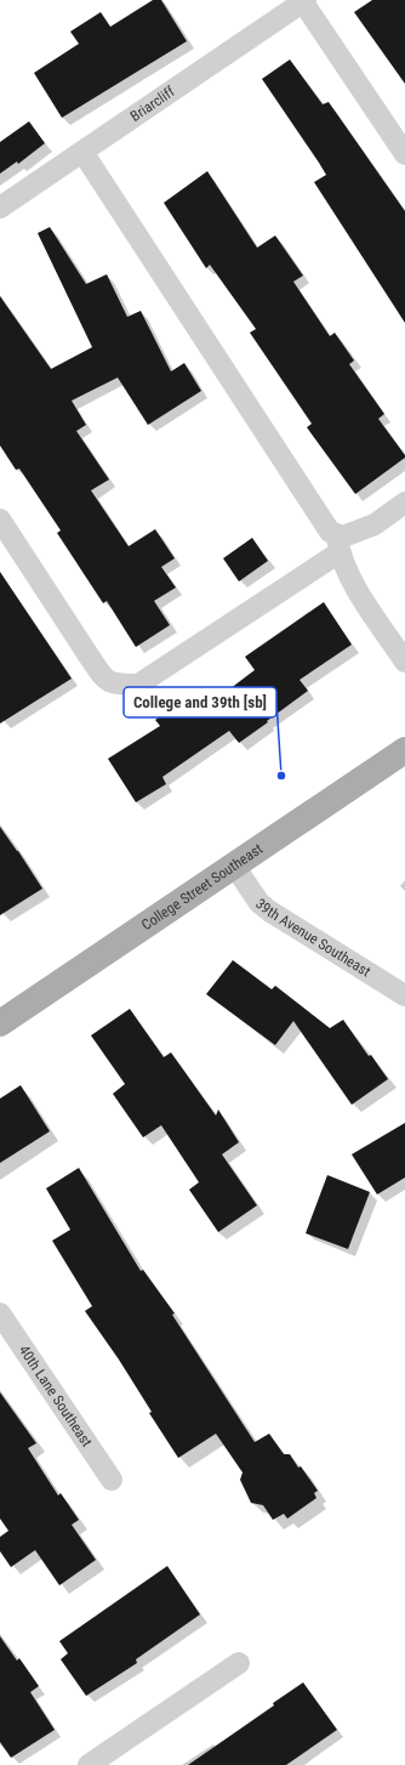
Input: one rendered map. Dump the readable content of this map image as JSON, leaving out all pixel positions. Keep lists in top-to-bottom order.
{
  "streets": {
    "main road": ["College Street Southeast"],
    "street": ["Briarcliff", "39th Avenue Southeast", "40th Lane Southeast"]
  },
  "crossings": [
    ["College Street Southeast", "39th Avenue Southeast"]
  ],
  "places": ["College and 39th [sb]"]
}
